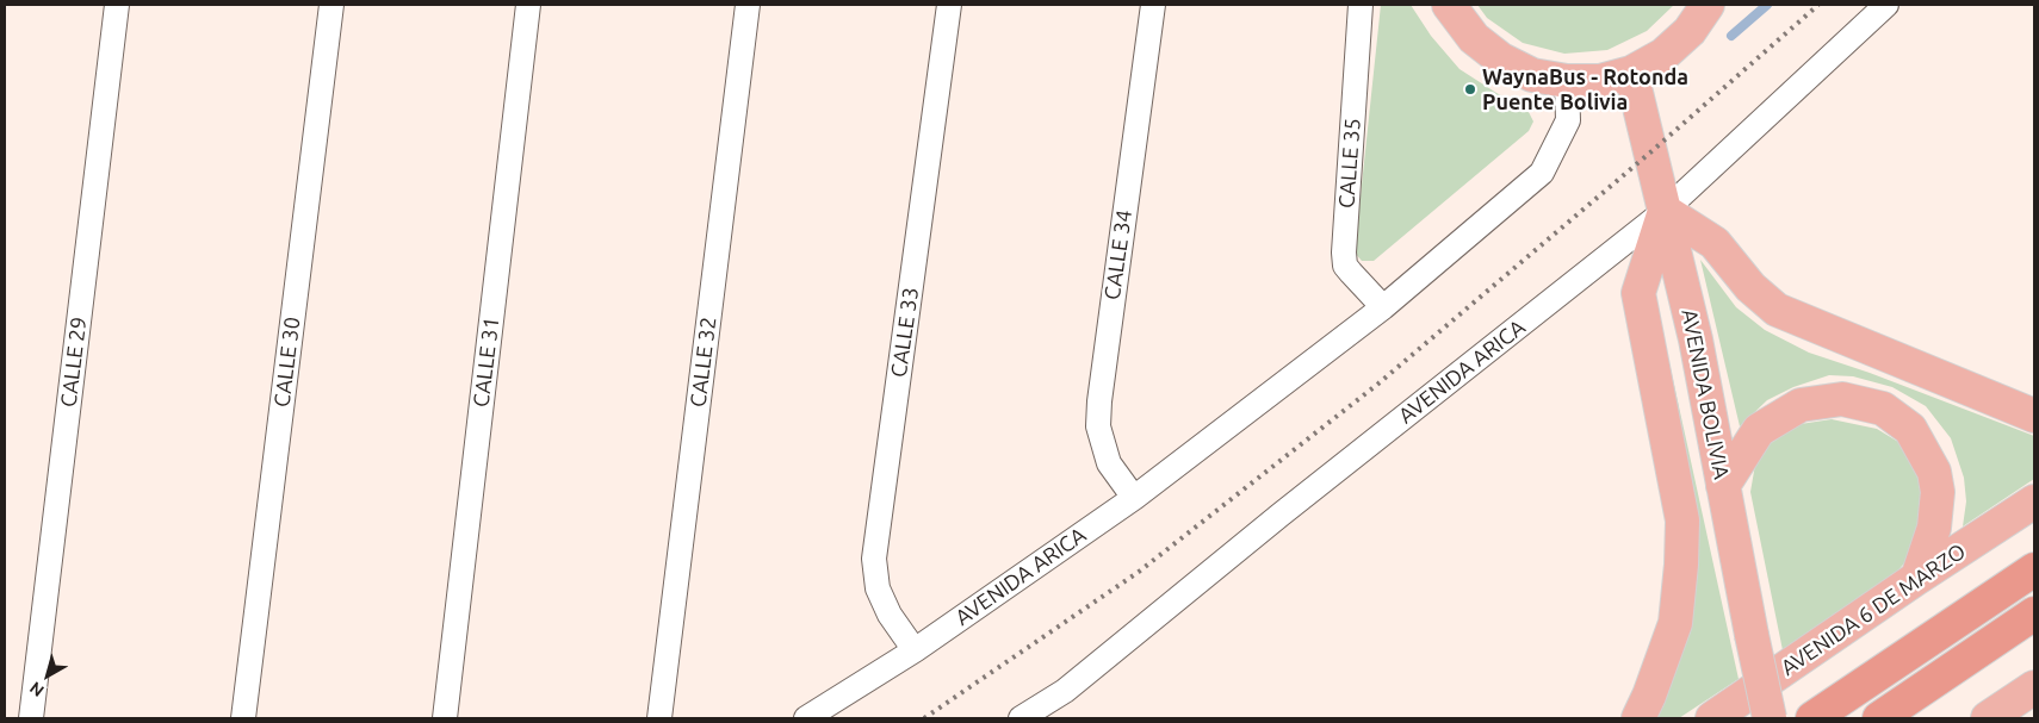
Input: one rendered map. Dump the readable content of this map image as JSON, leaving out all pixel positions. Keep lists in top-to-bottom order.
{
  "streets": {
    "main road": ["AVENIDA BOLIVIA", "AVENIDA 6 DE MARZO"],
    "street": [
      "CALLE 35",
      "CALLE 34",
      "CALLE 33",
      "CALLE 29",
      "CALLE 30",
      "CALLE 31",
      "CALLE 32",
      "AVENIDA ARICA"
    ]
  },
  "crossings": [
    ["CALLE 35", "AVENIDA ARICA"],
    ["CALLE 34", "AVENIDA ARICA"],
    ["CALLE 33", "AVENIDA ARICA"],
    ["AVENIDA ARICA", "AVENIDA BOLIVIA"]
  ],
  "places": ["WaynaBus - Rotonda Puente Bolivia"],
  "north": "bottom left"
}
